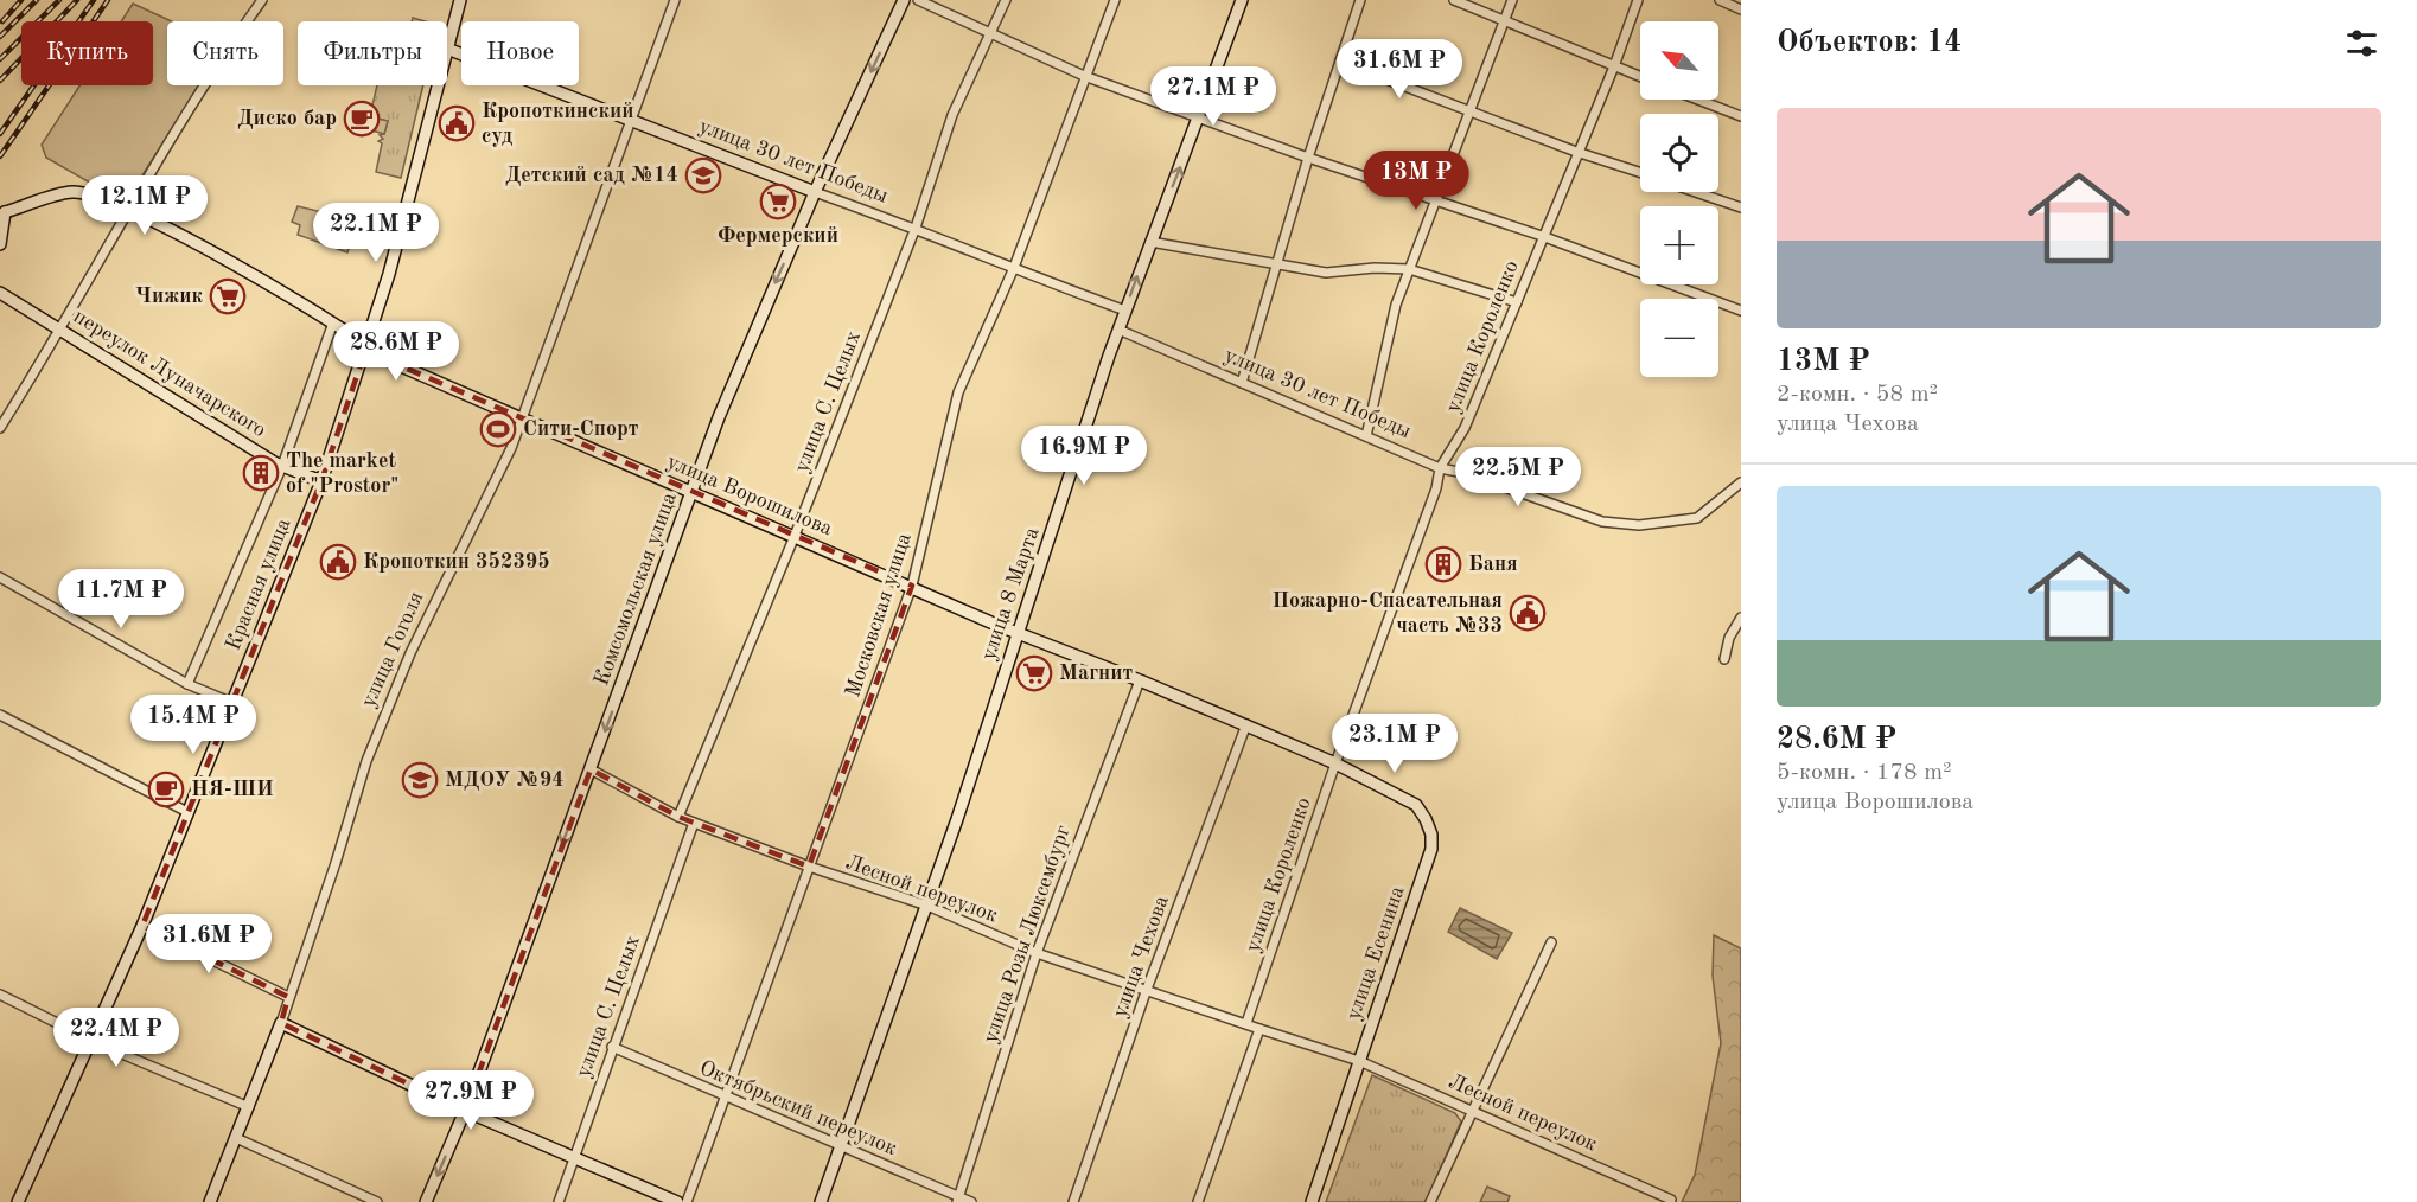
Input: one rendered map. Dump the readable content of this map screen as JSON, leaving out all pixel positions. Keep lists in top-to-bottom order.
{
  "streets": {
    "main road": [
      "улица 30 лет Победы",
      "переулок Луначарского",
      "улица Ворошилова",
      "Красная улица",
      "Комсомольская улица",
      "улица 8 Марта",
      "улица Гоголя",
      "улица Есенина"
    ],
    "street": [
      "улица Короленко",
      "улица С. Целых",
      "Московская улица",
      "Лесной переулок",
      "улица Розы Люксембург",
      "улица Чехова",
      "Октябрьский переулок"
    ]
  },
  "crossings": [
    ["улица 30 лет Победы", "улица Короленко"],
    ["улица 30 лет Победы", "улица С. Целых"],
    ["улица 30 лет Победы", "Красная улица"],
    ["улица 30 лет Победы", "Комсомольская улица"],
    ["улица 30 лет Победы", "улица 8 Марта"],
    ["улица 30 лет Победы", "Московская улица"],
    ["улица 30 лет Победы", "улица Гоголя"],
    ["улица Короленко", "улица Ворошилова"],
    ["улица Короленко", "Лесной переулок"],
    ["улица Короленко", "улица Есенина"],
    ["переулок Луначарского", "Красная улица"],
    ["улица С. Целых", "улица Ворошилова"],
    ["улица С. Целых", "Лесной переулок"],
    ["улица С. Целых", "Октябрьский переулок"],
    ["улица Ворошилова", "Красная улица"],
    ["улица Ворошилова", "Комсомольская улица"],
    ["улица Ворошилова", "улица 8 Марта"],
    ["улица Ворошилова", "Московская улица"],
    ["улица Ворошилова", "улица Гоголя"],
    ["улица Ворошилова", "улица Розы Люксембург"],
    ["улица Ворошилова", "улица Есенина"],
    ["улица Ворошилова", "улица Чехова"],
    ["Комсомольская улица", "Лесной переулок"],
    ["улица 8 Марта", "Лесной переулок"],
    ["улица 8 Марта", "Октябрьский переулок"],
    ["Московская улица", "Лесной переулок"],
    ["Московская улица", "Октябрьский переулок"],
    ["Лесной переулок", "улица Розы Люксембург"],
    ["Лесной переулок", "улица Есенина"],
    ["Лесной переулок", "улица Чехова"],
    ["улица Розы Люксембург", "Октябрьский переулок"]
  ],
  "one_way": ["Комсомольская улица"],
  "places": {
    "cafe": ["Диско бар", "НЯ-ШИ"],
    "public building": ["Кропоткинский суд", "Кропоткин 352395", "Пожарно-Спасательная часть №33"],
    "school or university": ["Детский сад №14", "МДОУ №94"],
    "supermarket": ["Фермерский", "Чижик", "Магнит"],
    "sports": ["Сити-Спорт"],
    "building": ["The market of \"Prostor\"", "Баня"]
  },
  "north": "top left",
  "page": {
    "heading": "Объектов: 14",
    "map_buttons": ["+", "−"],
    "chip": [
      "Купить",
      "Снять",
      "Фильтры",
      "Новое"
    ],
    "price": [
      "31.6M ₽",
      "27.1M ₽",
      "13M ₽",
      "12.1M ₽",
      "22.1M ₽",
      "28.6M ₽",
      "16.9M ₽",
      "22.5M ₽",
      "11.7M ₽",
      "15.4M ₽",
      "23.1M ₽",
      "31.6M ₽",
      "22.4M ₽",
      "27.9M ₽"
    ],
    "list": [
      {
        "name": "13M ₽",
        "note": "2-комн. · 58 m² · улица Чехова"
      },
      {
        "name": "28.6M ₽",
        "note": "5-комн. · 178 m² · улица Ворошилова"
      }
    ]
  }
}
